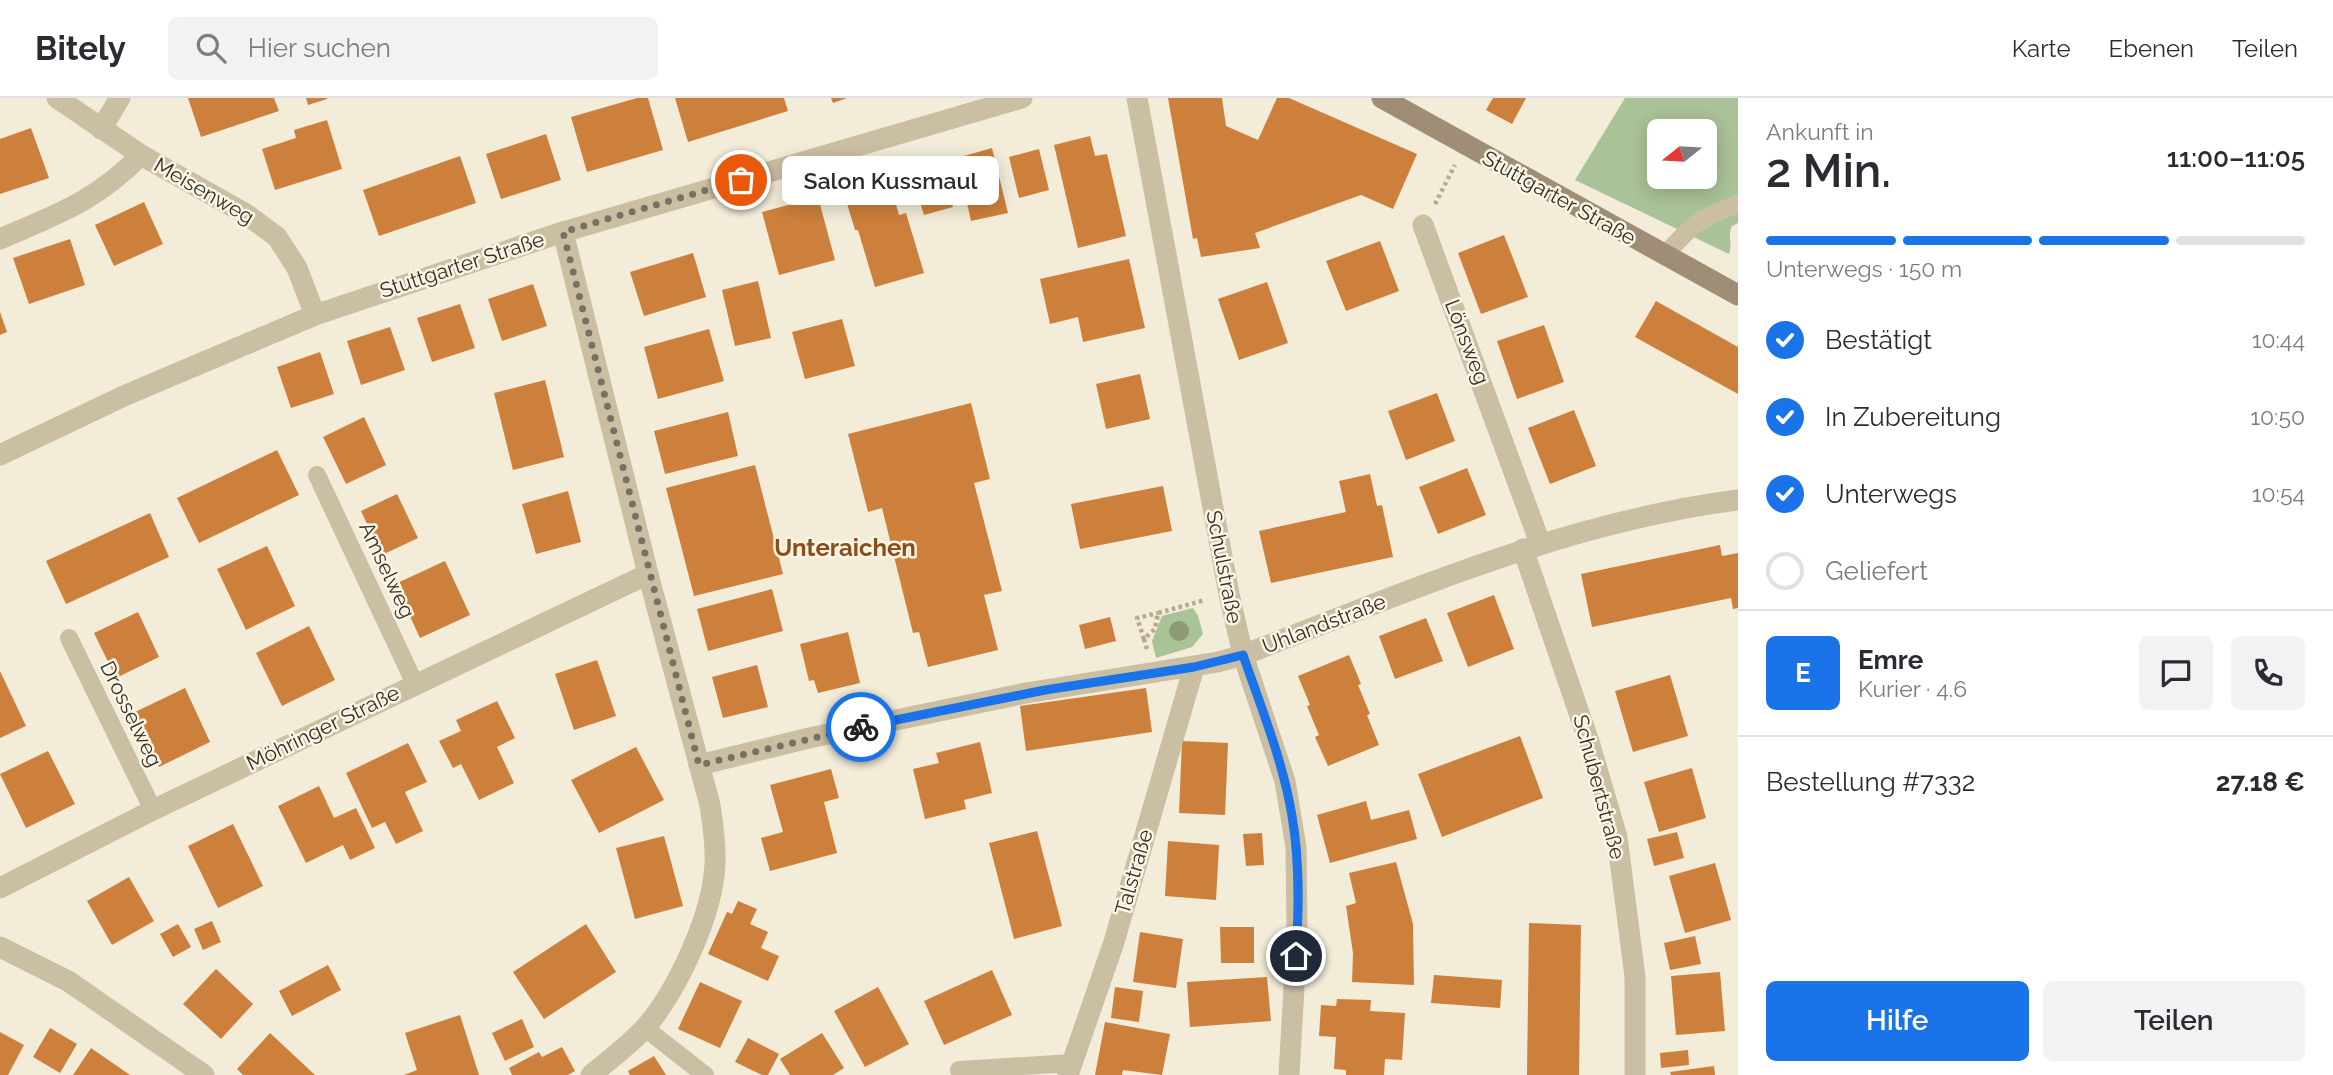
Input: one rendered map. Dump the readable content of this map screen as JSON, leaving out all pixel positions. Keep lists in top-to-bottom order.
{
  "streets": {
    "main road": ["Stuttgarter Straße"],
    "street": [
      "Meisenweg",
      "Lönsweg",
      "Schulstraße",
      "Uhlandstraße",
      "Möhringer Straße",
      "Schubertstraße",
      "Talstraße"
    ],
    "lane": ["Amselweg", "Drosselweg"]
  },
  "crossings": [
    ["Meisenweg", "Stuttgarter Straße"],
    ["Lönsweg", "Uhlandstraße"],
    ["Lönsweg", "Schubertstraße"],
    ["Schulstraße", "Uhlandstraße"],
    ["Amselweg", "Möhringer Straße"],
    ["Uhlandstraße", "Schubertstraße"],
    ["Uhlandstraße", "Talstraße"],
    ["Drosselweg", "Möhringer Straße"]
  ],
  "districts": ["Unteraichen"],
  "places": ["Salon Kussmaul"],
  "north": "left",
  "page": {
    "header": "Bitely",
    "search": "Hier suchen",
    "nav": ["Karte", "Ebenen", "Teilen"],
    "heading": ["2 Min.", "Ankunft in", "11:00–11:05"],
    "panel": [
      "Emre",
      "Kurier · 4.6",
      "Bestellung #7332",
      "27.18 €"
    ],
    "bubble": "Salon Kussmaul",
    "bar": "Unterwegs · 150 m",
    "list": [
      ["Bestätigt", "10:44"],
      ["In Zubereitung", "10:50"],
      ["Unterwegs", "10:54"],
      "Geliefert"
    ],
    "round": "E",
    "buttons": ["Hilfe", "Teilen"]
  }
}
